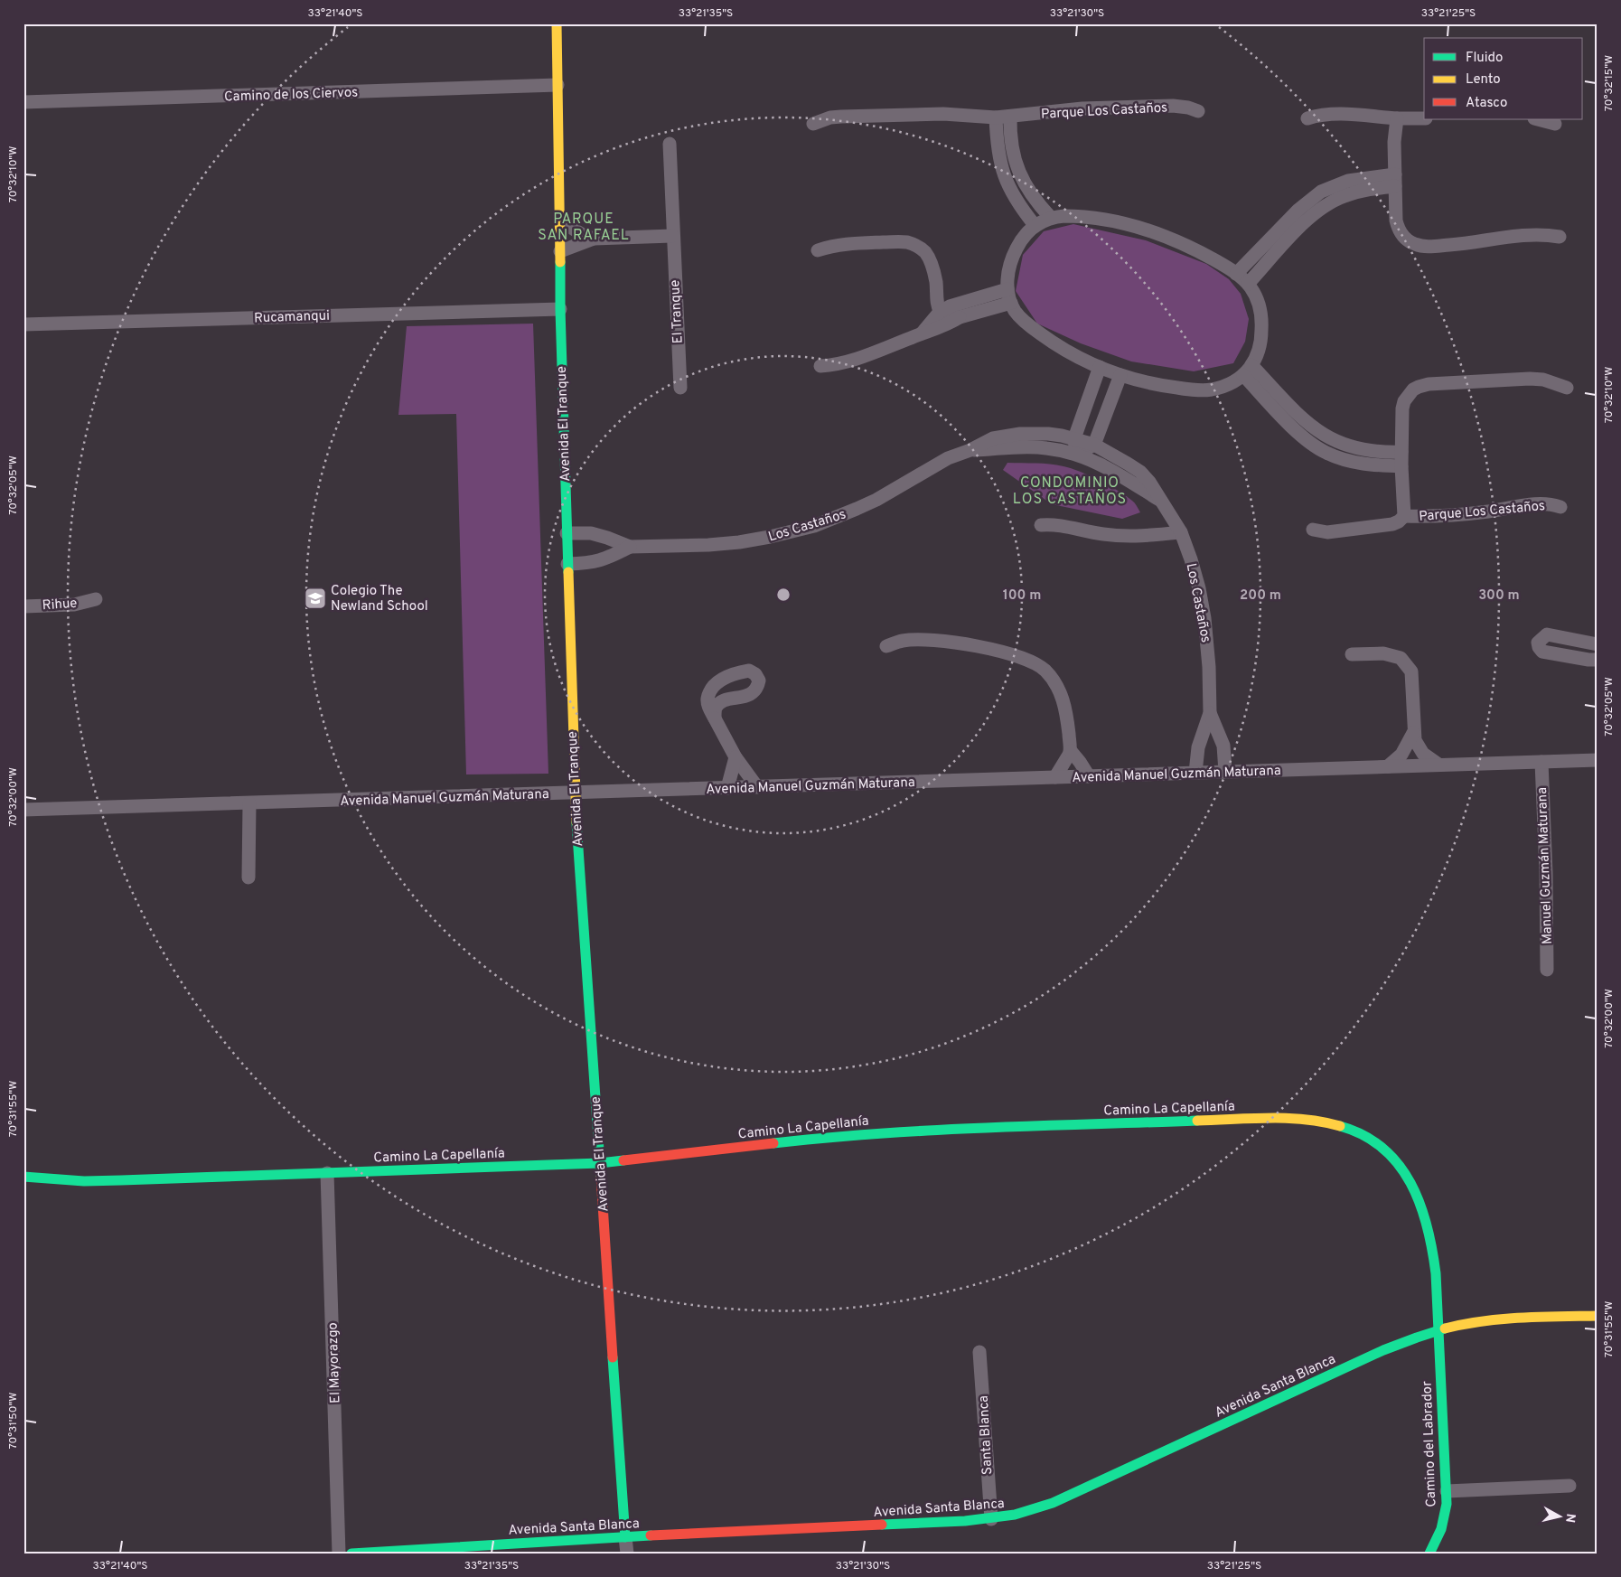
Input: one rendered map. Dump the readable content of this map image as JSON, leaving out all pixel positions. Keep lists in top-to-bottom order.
{
  "streets": {
    "main road": [
      "Avenida El Tranque",
      "Camino La Capellanía",
      "Avenida Santa Blanca",
      "Camino del Labrador"
    ],
    "street": [
      "Camino de los Ciervos",
      "Parque Los Castaños",
      "El Tranque",
      "Rucamanqui",
      "Los Castaños",
      "Rihue",
      "Avenida Manuel Guzmán Maturana",
      "Manuel Guzmán Maturana",
      "El Mayorazgo",
      "Santa Blanca"
    ]
  },
  "crossings": [
    ["Camino de los Ciervos", "Avenida El Tranque"],
    ["Rucamanqui", "Avenida El Tranque"],
    ["Avenida El Tranque", "Los Castaños"],
    ["Avenida El Tranque", "Avenida Manuel Guzmán Maturana"],
    ["Avenida El Tranque", "Camino La Capellanía"],
    ["Avenida El Tranque", "Avenida Santa Blanca"],
    ["Los Castaños", "Avenida Manuel Guzmán Maturana"],
    ["Avenida Manuel Guzmán Maturana", "Manuel Guzmán Maturana"],
    ["Camino La Capellanía", "El Mayorazgo"],
    ["Camino La Capellanía", "Avenida Santa Blanca"],
    ["Camino La Capellanía", "Camino del Labrador"],
    ["Avenida Santa Blanca", "Santa Blanca"],
    ["Avenida Santa Blanca", "Camino del Labrador"]
  ],
  "districts": ["PARQUE SAN RAFAEL", "CONDOMINIO LOS CASTAÑOS"],
  "places": {
    "school or university": ["Colegio The Newland School"]
  },
  "legend": ["Fluido", "Lento", "Atasco"],
  "north": "right",
  "coordinates": [
    "33°21'40\"S",
    "33°21'35\"S",
    "33°21'30\"S",
    "33°21'25\"S",
    "70°32'15\"W",
    "70°32'10\"W",
    "70°32'05\"W",
    "70°32'00\"W",
    "70°31'55\"W",
    "70°31'50\"W"
  ],
  "rings": ["100 m", "200 m", "300 m"]
}
